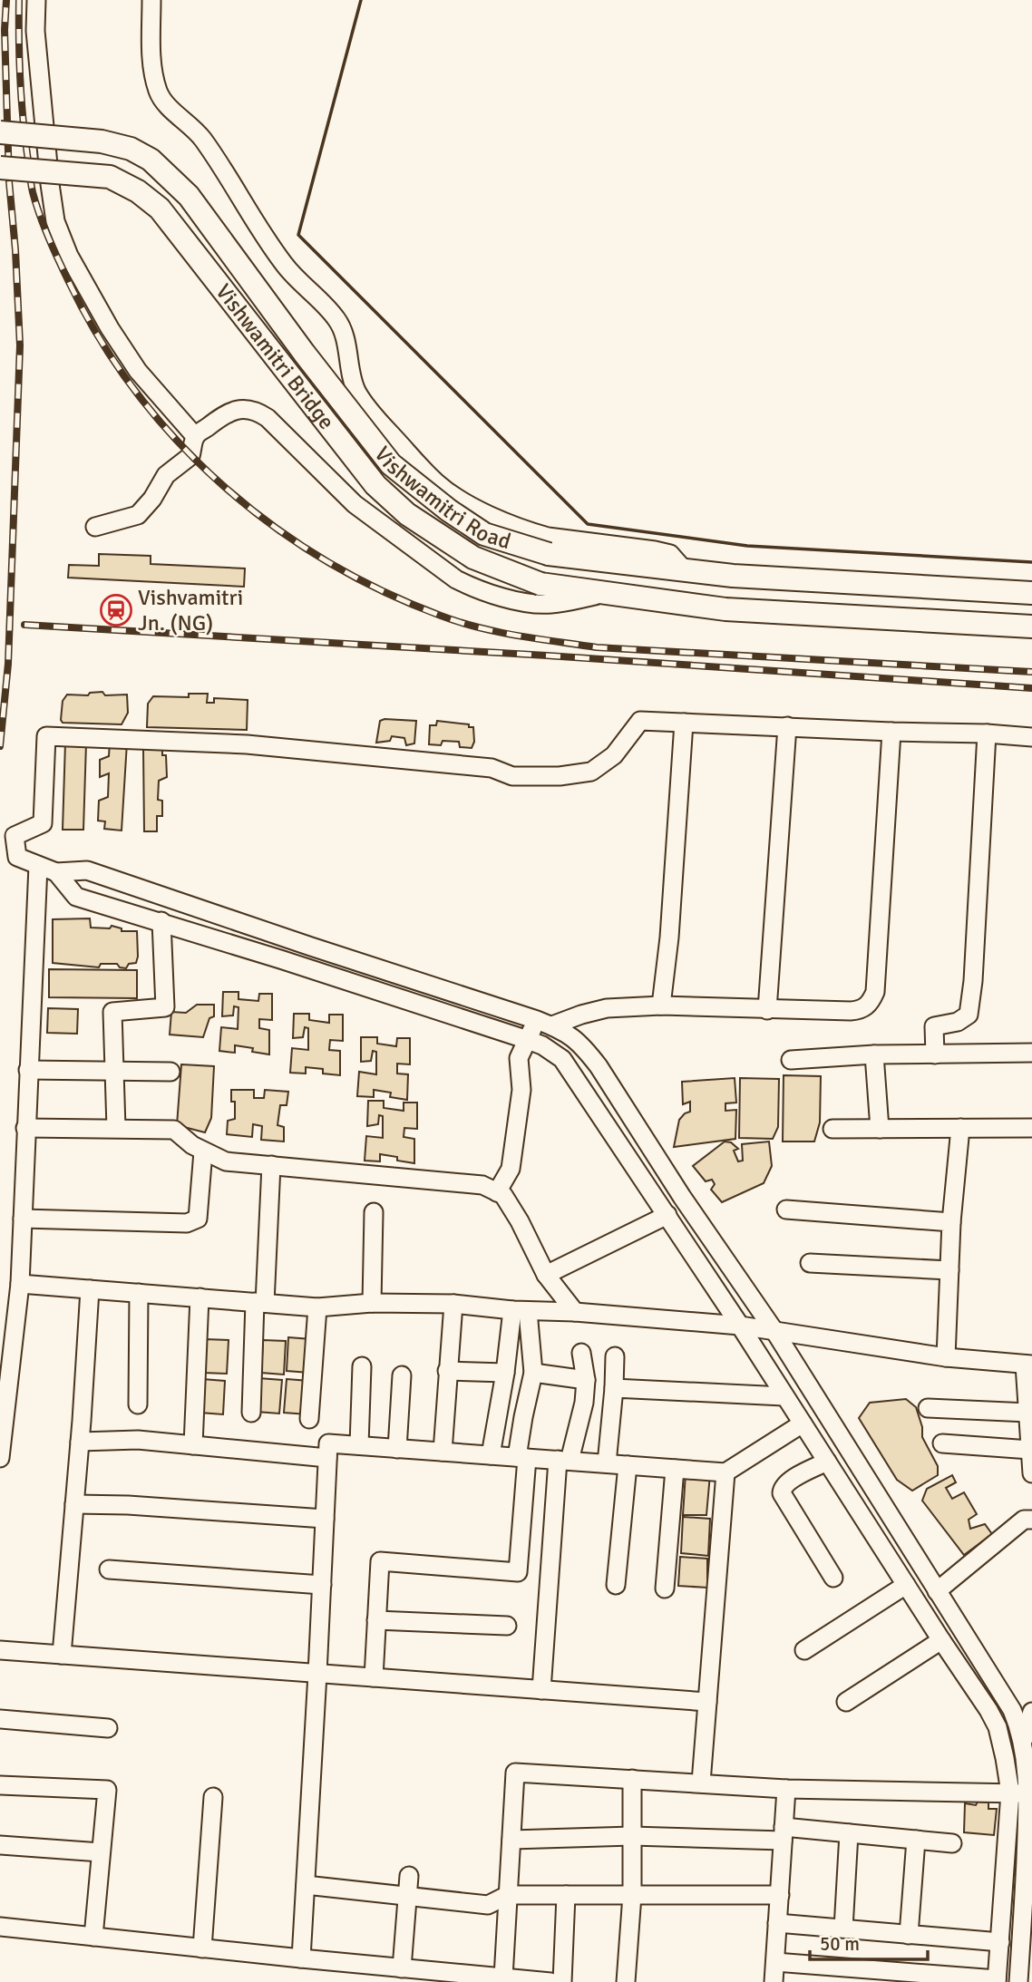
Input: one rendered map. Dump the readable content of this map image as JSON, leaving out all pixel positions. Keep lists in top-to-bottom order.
{
  "streets": {
    "main road": ["Vishwamitri Bridge", "Vishwamitri Road"]
  },
  "places": {
    "station": ["Vishvamitri Jn. (NG)"]
  },
  "scale_bar": "50 m"
}
